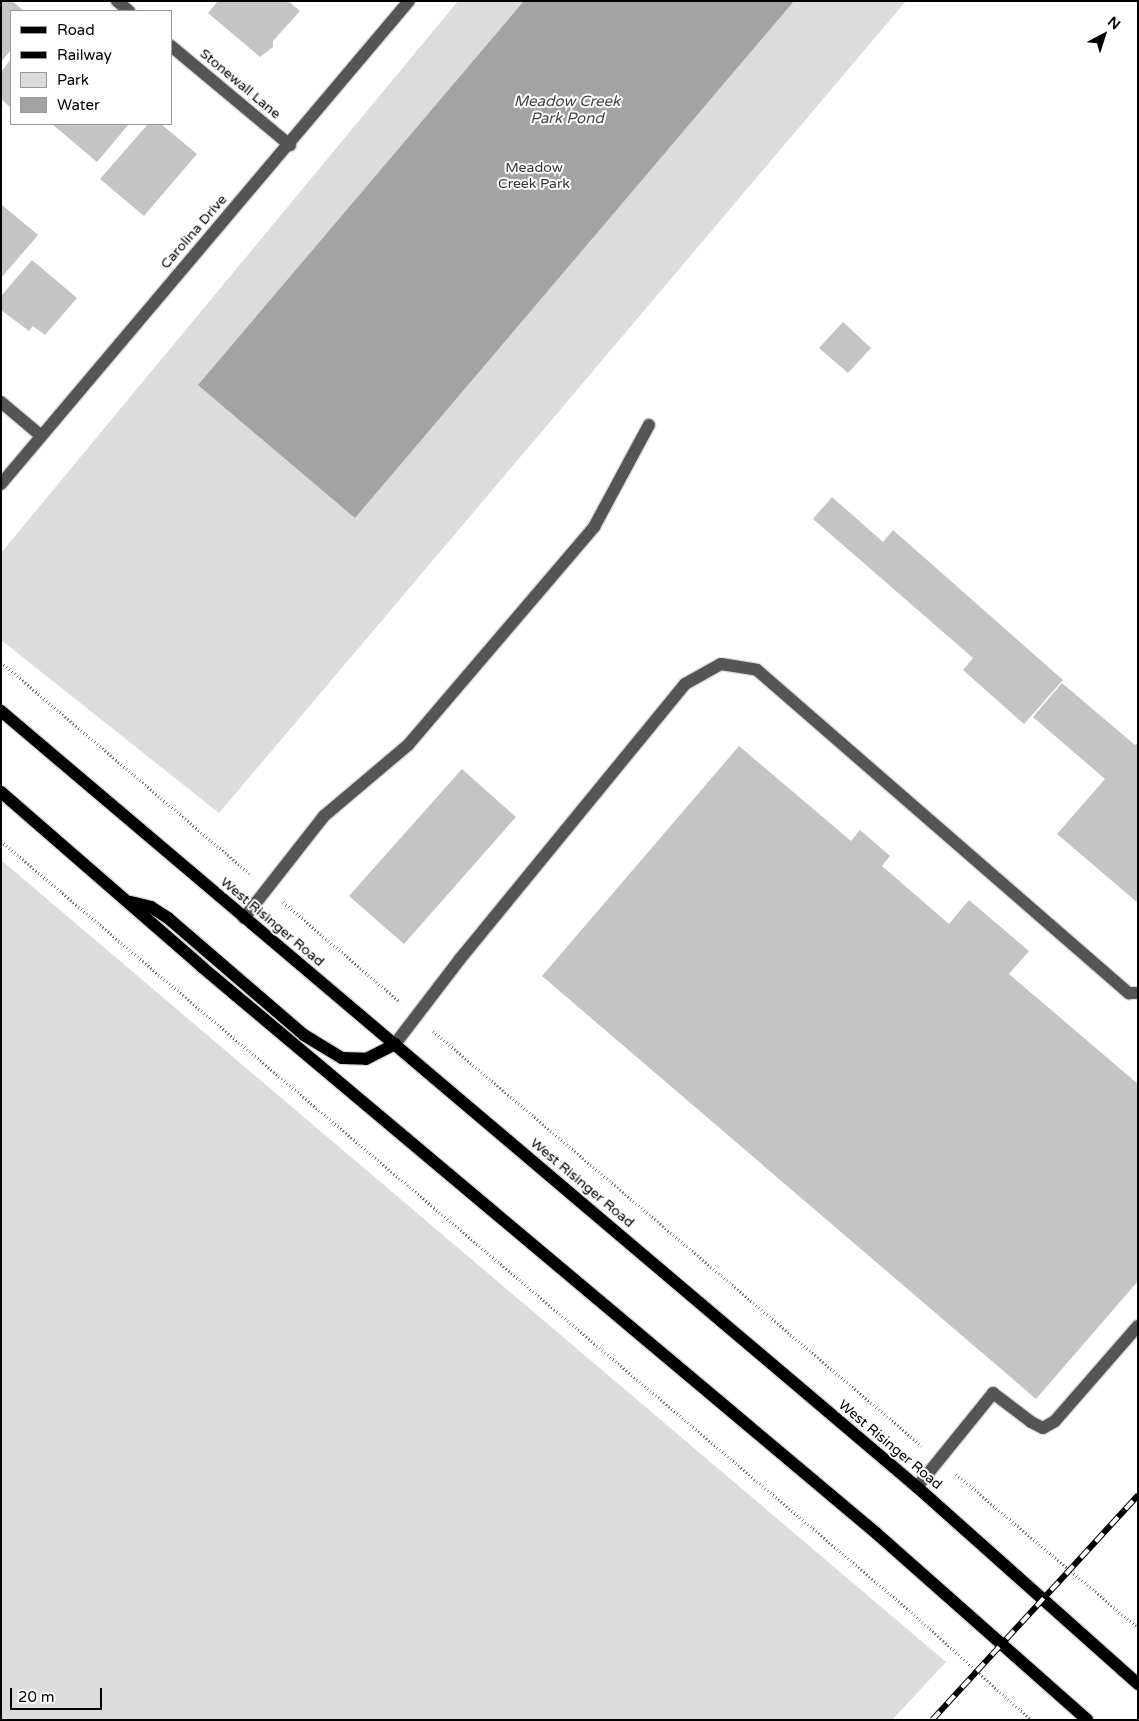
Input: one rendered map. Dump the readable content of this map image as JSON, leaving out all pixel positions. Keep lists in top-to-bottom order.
{
  "streets": {
    "main road": ["West Risinger Road"],
    "street": ["Stonewall Lane", "Carolina Drive"]
  },
  "crossings": [
    ["Stonewall Lane", "Carolina Drive"]
  ],
  "water": ["Meadow Creek Park Pond"],
  "parks": ["Meadow Creek Park"],
  "legend": [
    "Road",
    "Railway",
    "Park",
    "Water"
  ],
  "scale_bar": "20 m",
  "north": "top right"
}
